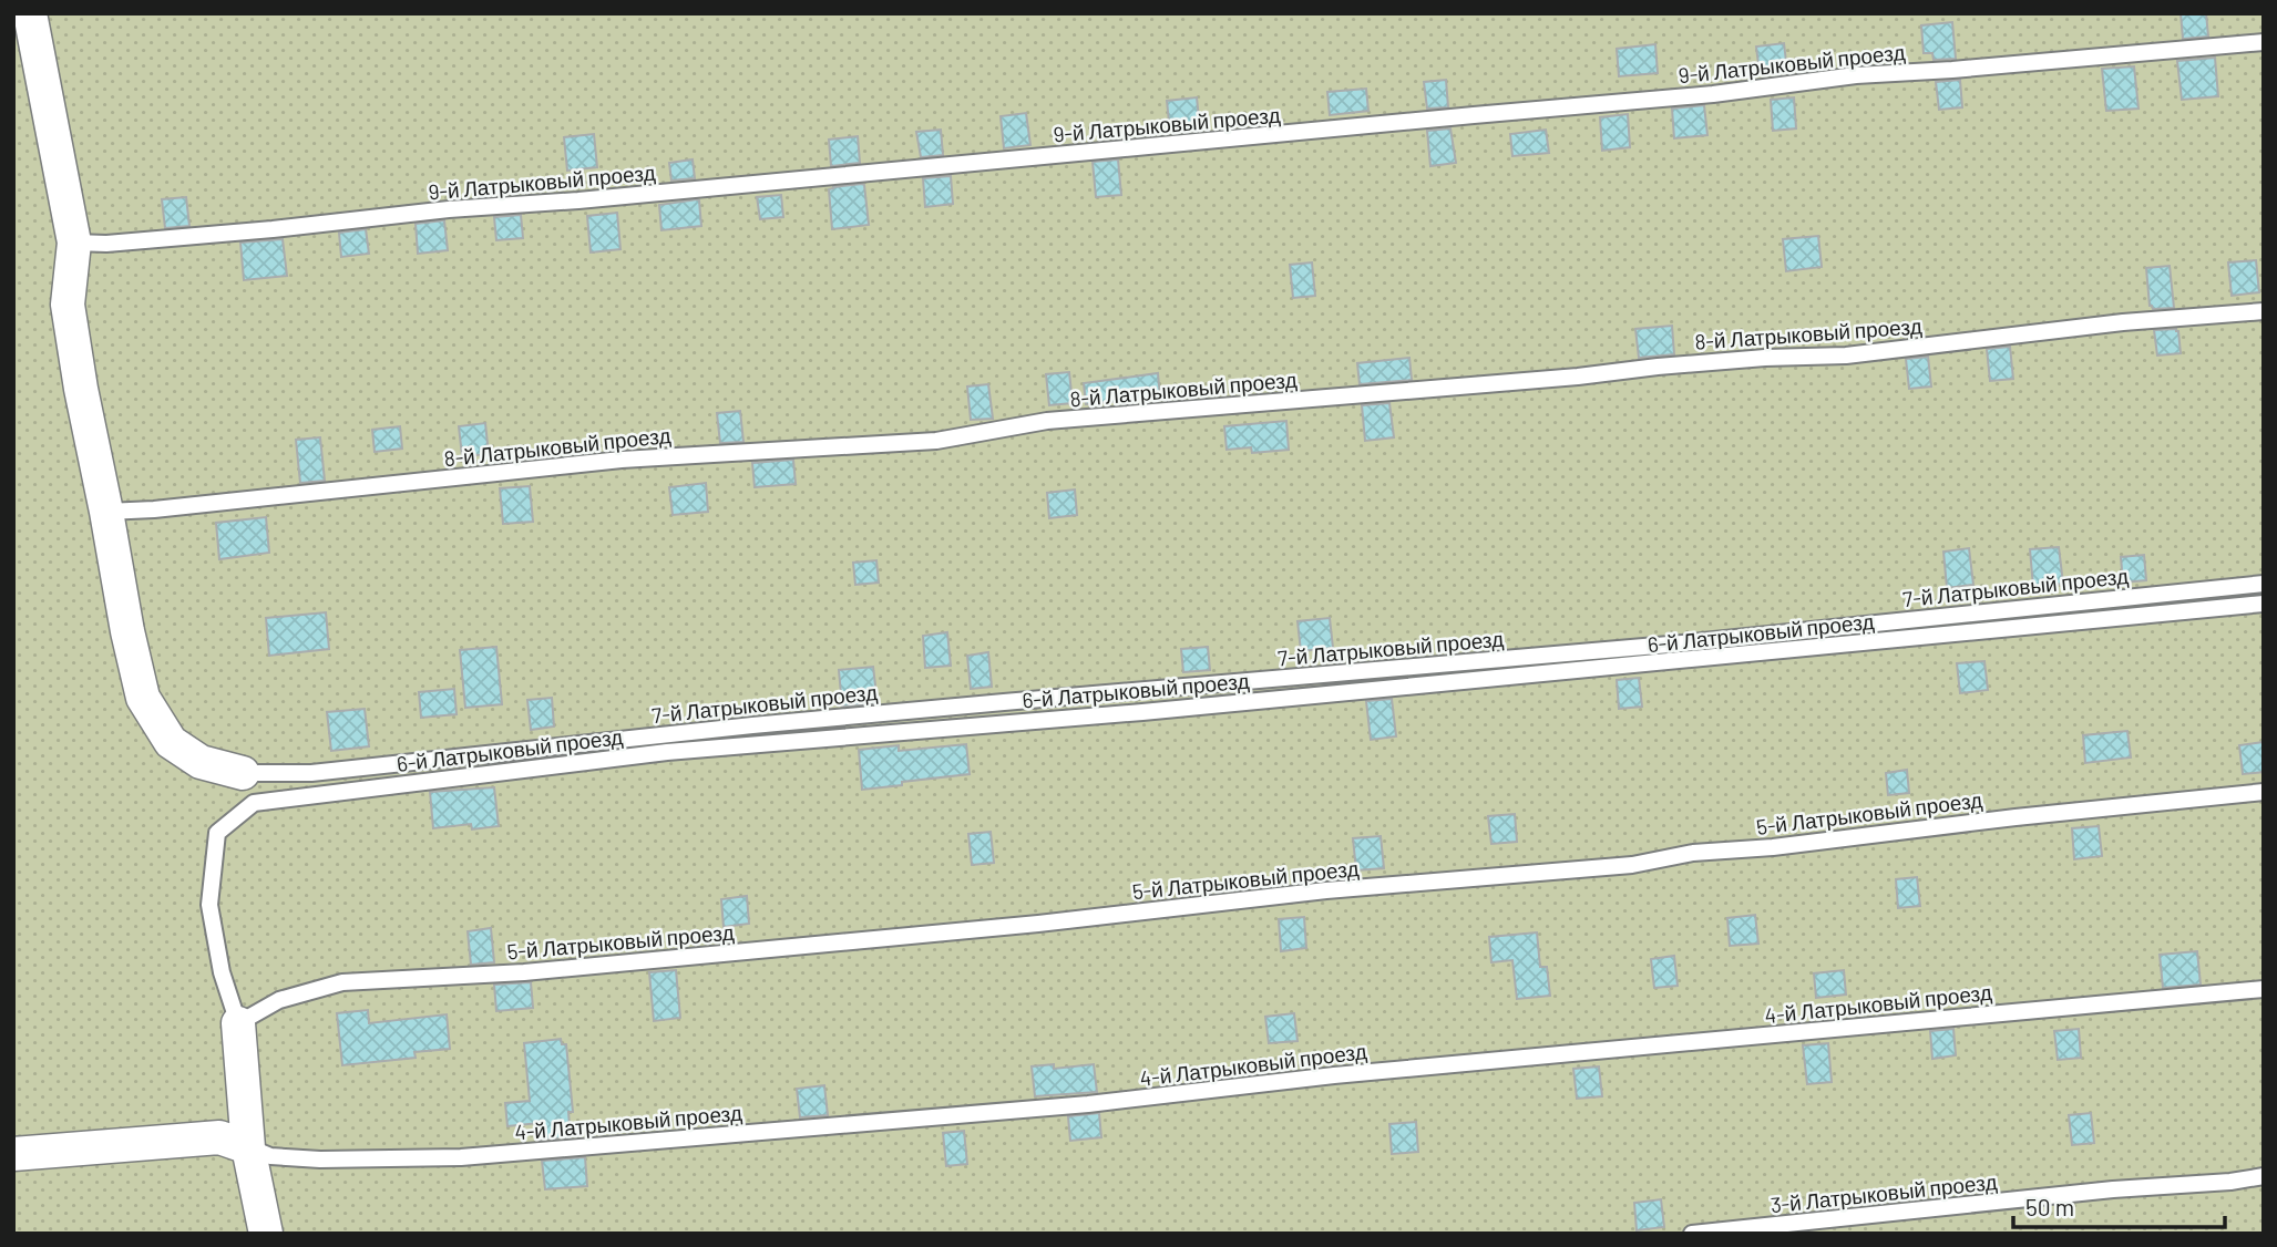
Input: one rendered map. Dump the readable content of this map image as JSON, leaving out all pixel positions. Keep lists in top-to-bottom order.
{
  "streets": {
    "lane": [
      "9-й Латрыковый проезд",
      "8-й Латрыковый проезд",
      "7-й Латрыковый проезд",
      "6-й Латрыковый проезд",
      "5-й Латрыковый проезд",
      "4-й Латрыковый проезд",
      "3-й Латрыковый проезд"
    ]
  },
  "crossings": [
    ["6-й Латрыковый проезд", "5-й Латрыковый проезд"]
  ],
  "scale_bar": "50 m"
}
